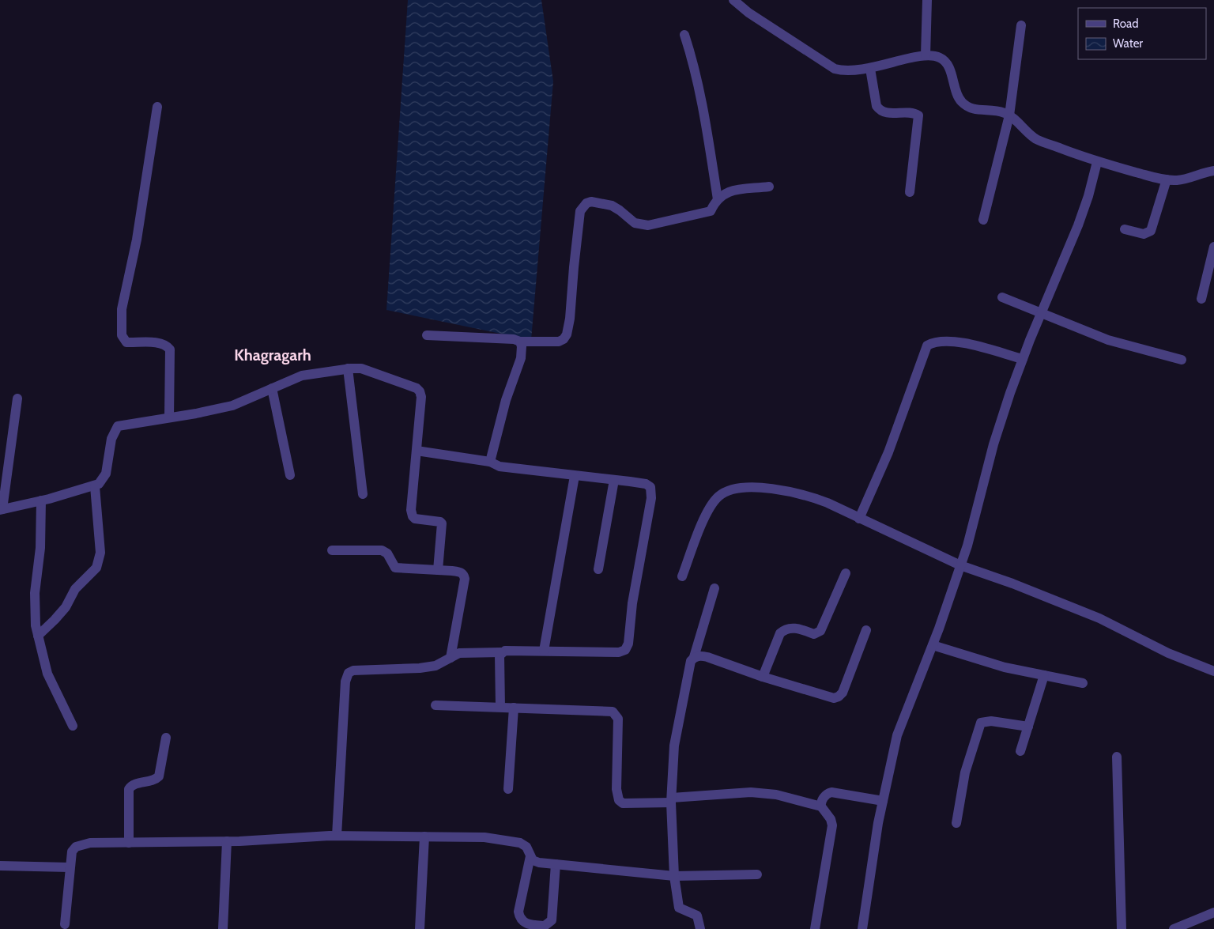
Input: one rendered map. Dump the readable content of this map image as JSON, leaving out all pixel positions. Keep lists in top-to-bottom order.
{
  "districts": ["Khagragarh"],
  "legend": ["Road", "Water"]
}
